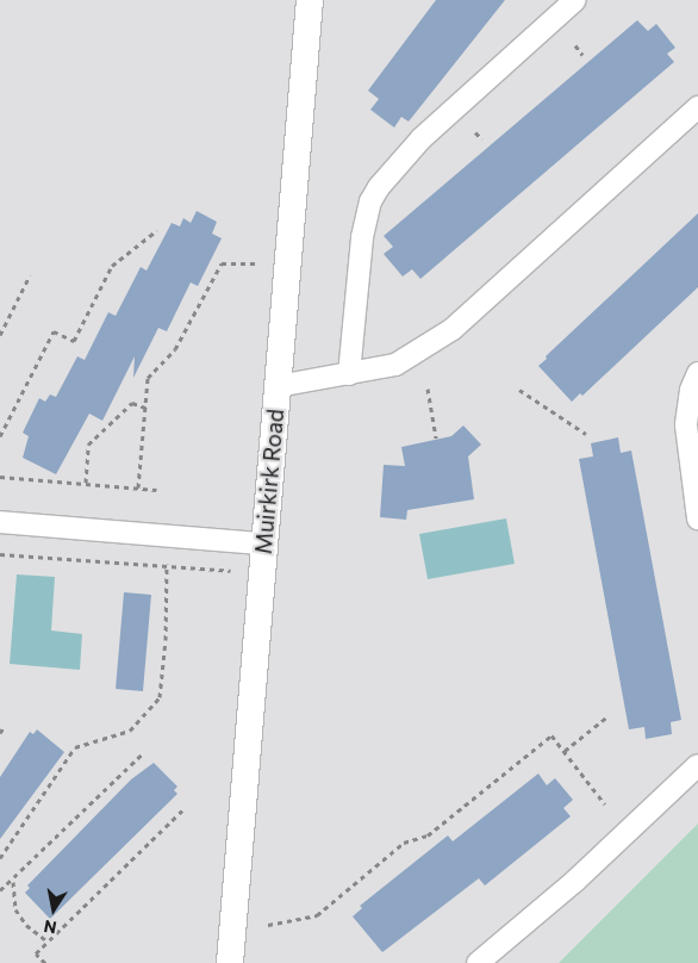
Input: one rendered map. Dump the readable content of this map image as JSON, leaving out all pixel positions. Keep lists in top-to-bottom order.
{
  "streets": {
    "main road": ["Muirkirk Road"]
  },
  "north": "bottom"
}
